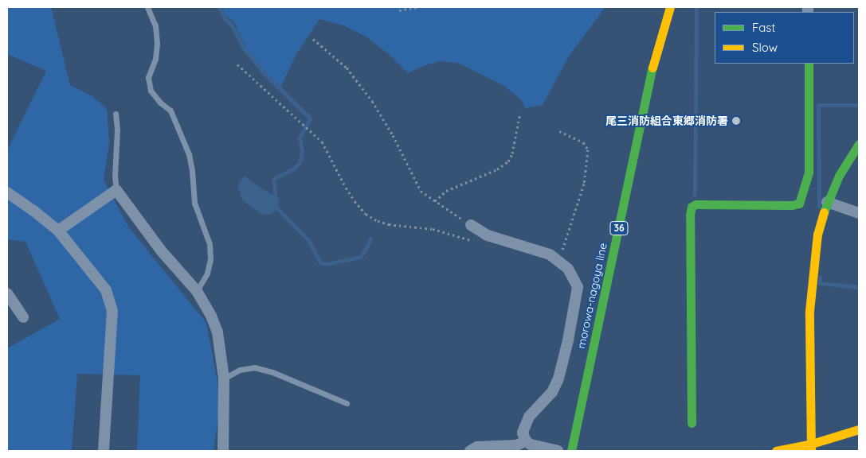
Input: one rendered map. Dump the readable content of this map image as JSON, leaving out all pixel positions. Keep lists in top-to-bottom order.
{
  "streets": {
    "street": ["36", "morowa-nagoya line"]
  },
  "places": ["尾三消防組合東郷消防署"],
  "legend": ["Fast", "Slow"]
}
